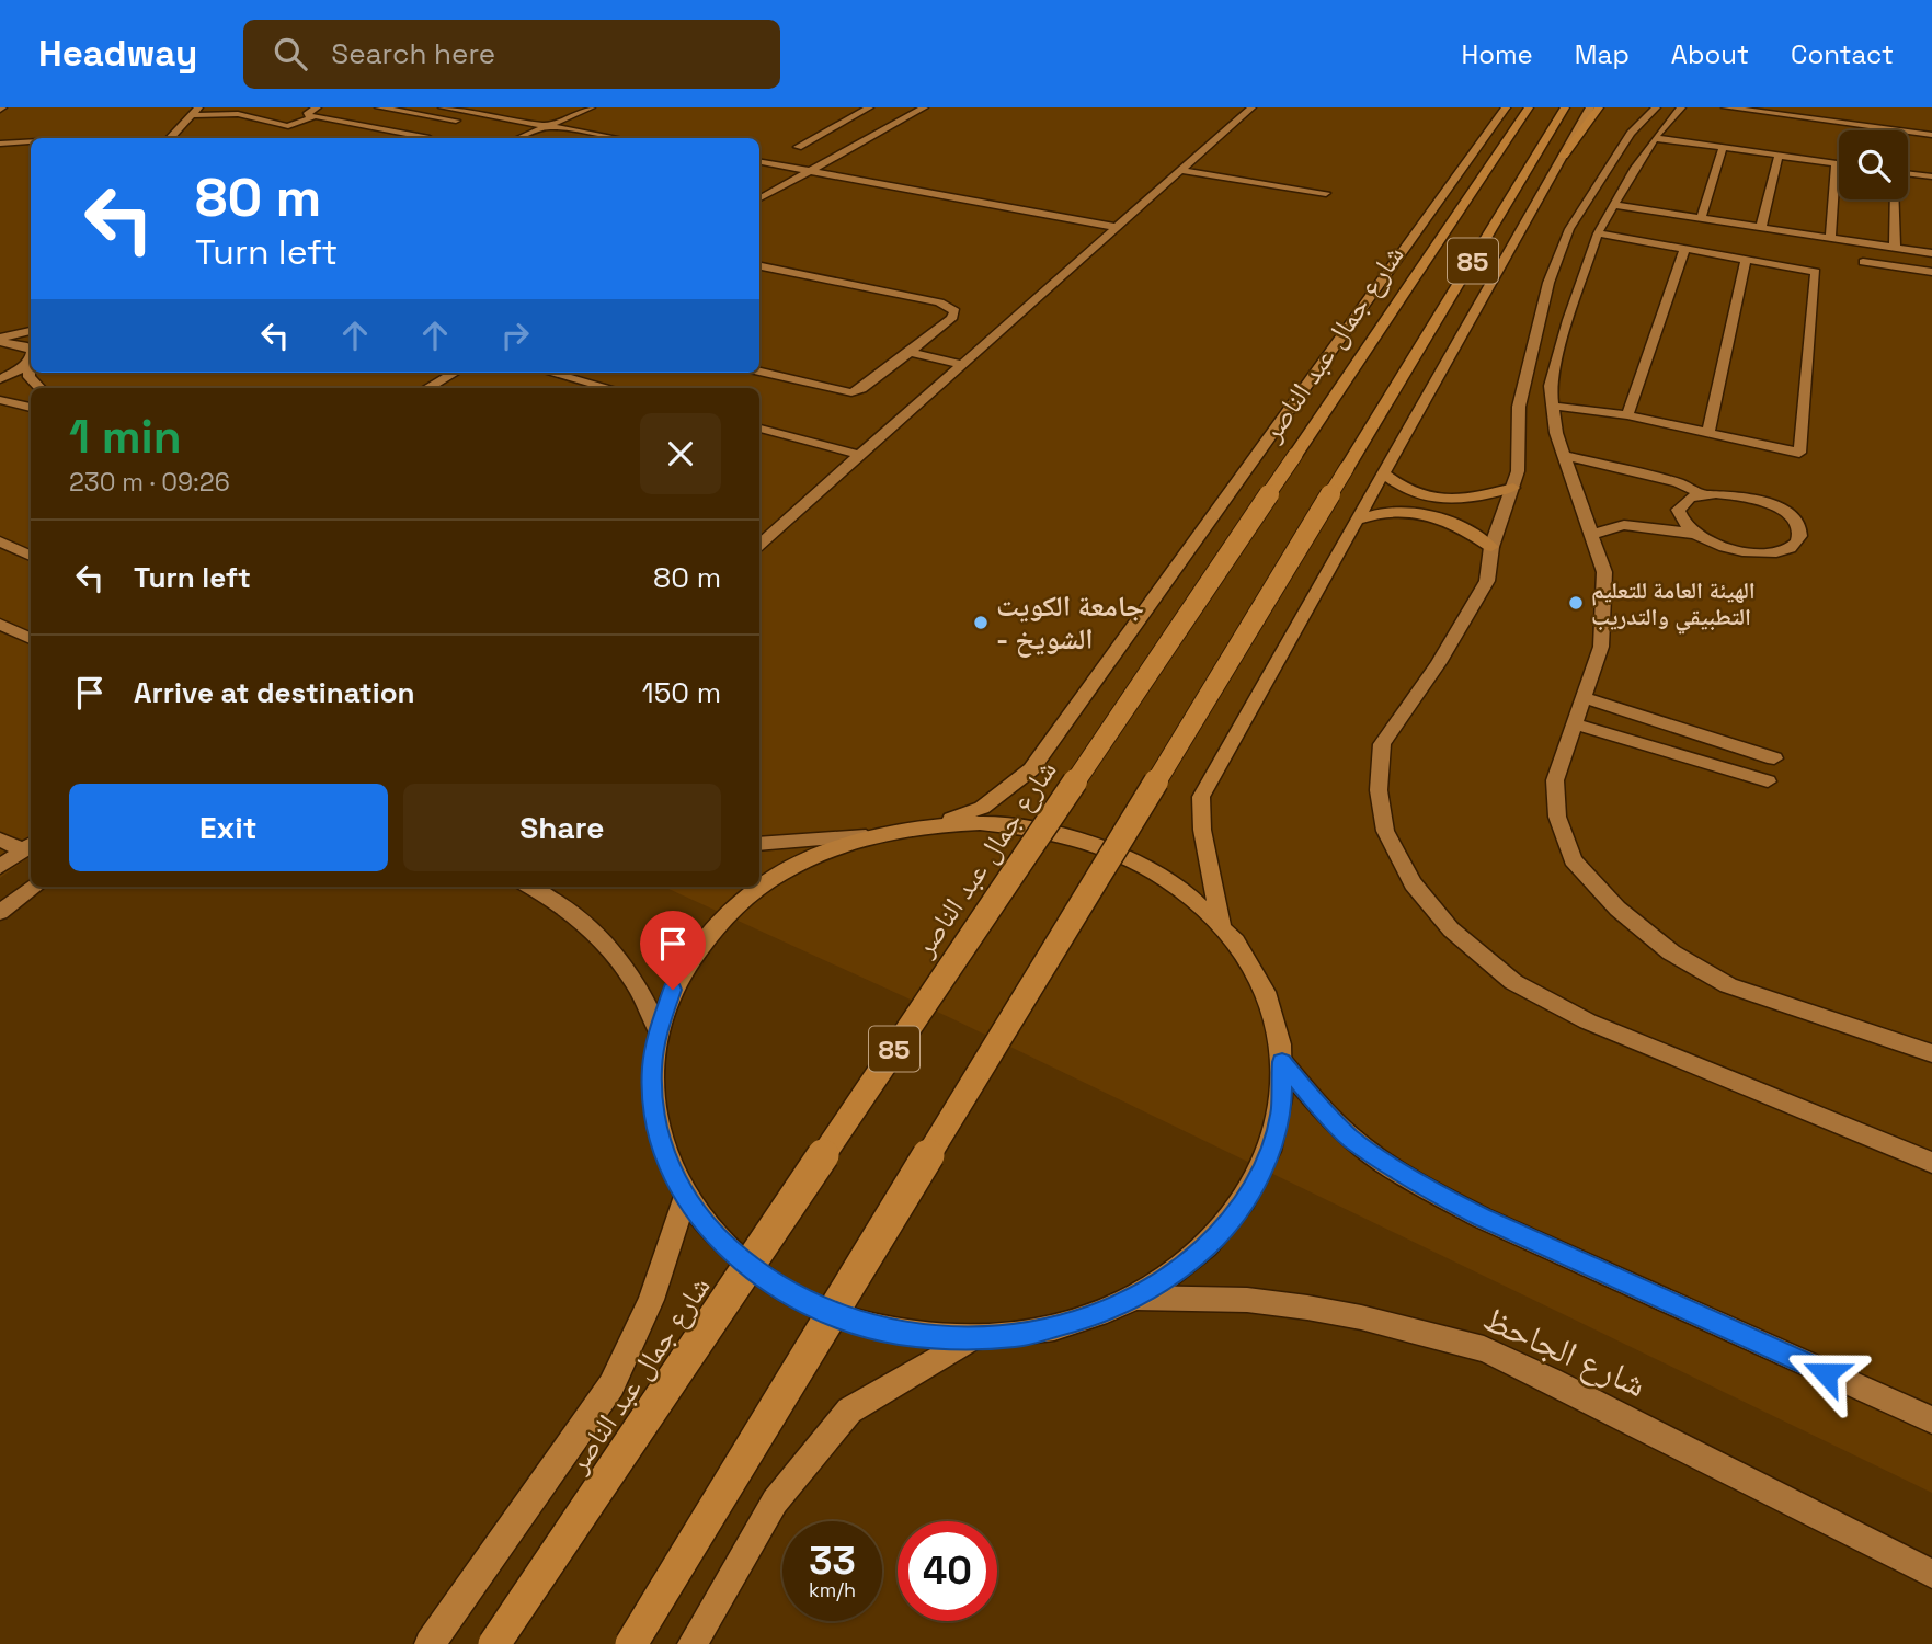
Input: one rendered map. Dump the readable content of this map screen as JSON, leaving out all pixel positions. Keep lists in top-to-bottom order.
{
  "streets": {
    "highway": ["85", "شارع جمال عبد الناصر"],
    "street": ["شارع الجاحظ"]
  },
  "places": ["الهيئة العامة للتعليم التطبيقي والتدريب", "جامعة الكويت - الشويخ"],
  "page": {
    "header": "Headway",
    "search": "Search here",
    "nav": [
      "Home",
      "Map",
      "About",
      "Contact"
    ],
    "turn": ["80 m", "Turn left"],
    "heading": ["1 min", "230 m · 09:26"],
    "list": [
      {
        "name": "Turn left",
        "value": "80 m"
      },
      {
        "name": "Arrive at destination",
        "value": "150 m"
      }
    ],
    "buttons": ["Exit", "Share"],
    "speed": "33 km/h",
    "limit": "40"
  }
}
